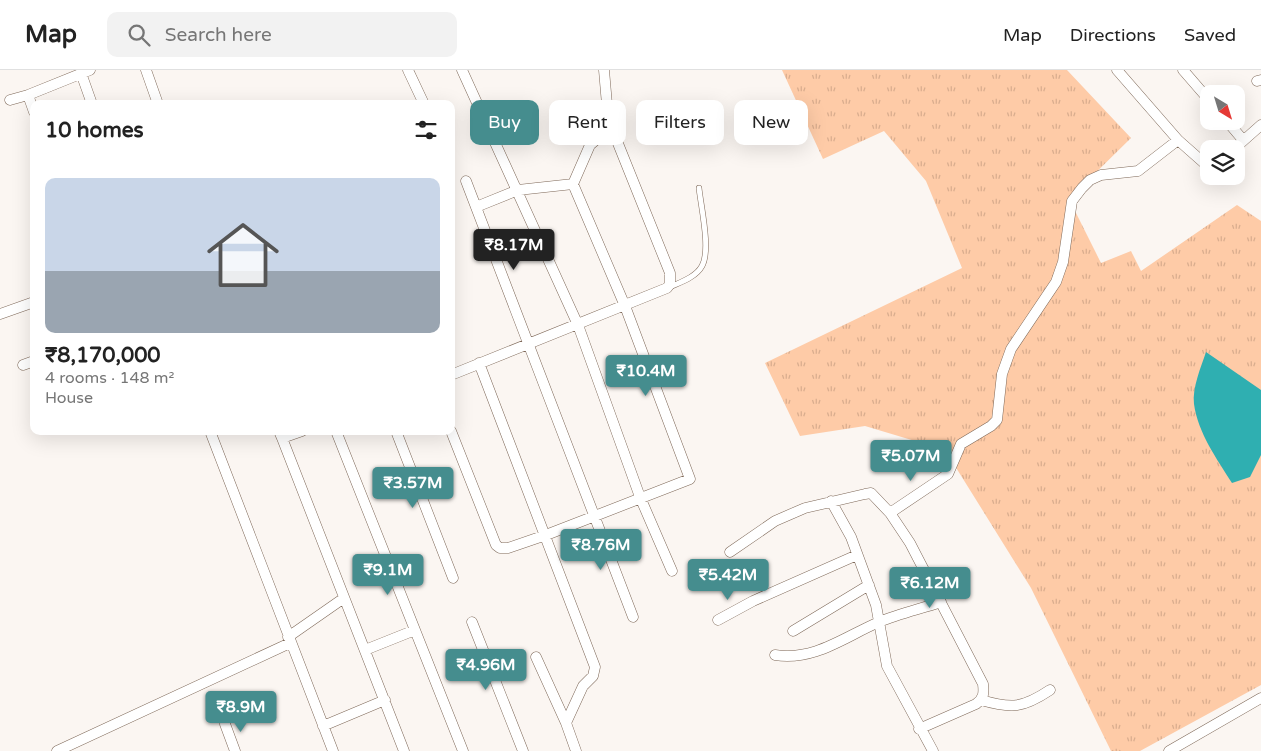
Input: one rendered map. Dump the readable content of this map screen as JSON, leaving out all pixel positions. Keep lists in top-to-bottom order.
{
  "north": "bottom right",
  "page": {
    "header": "Map",
    "search": "Search here",
    "nav": ["Map", "Directions", "Saved"],
    "chip": [
      "Buy",
      "Rent",
      "Filters",
      "New"
    ],
    "heading": "10 homes",
    "list": [
      {
        "name": "₹8,170,000",
        "note": "4 rooms · 148 m² · House"
      }
    ],
    "price": [
      "₹8.17M",
      "₹10.4M",
      "₹5.07M",
      "₹3.57M",
      "₹8.76M",
      "₹9.1M",
      "₹5.42M",
      "₹6.12M",
      "₹4.96M",
      "₹8.9M"
    ]
  }
}
